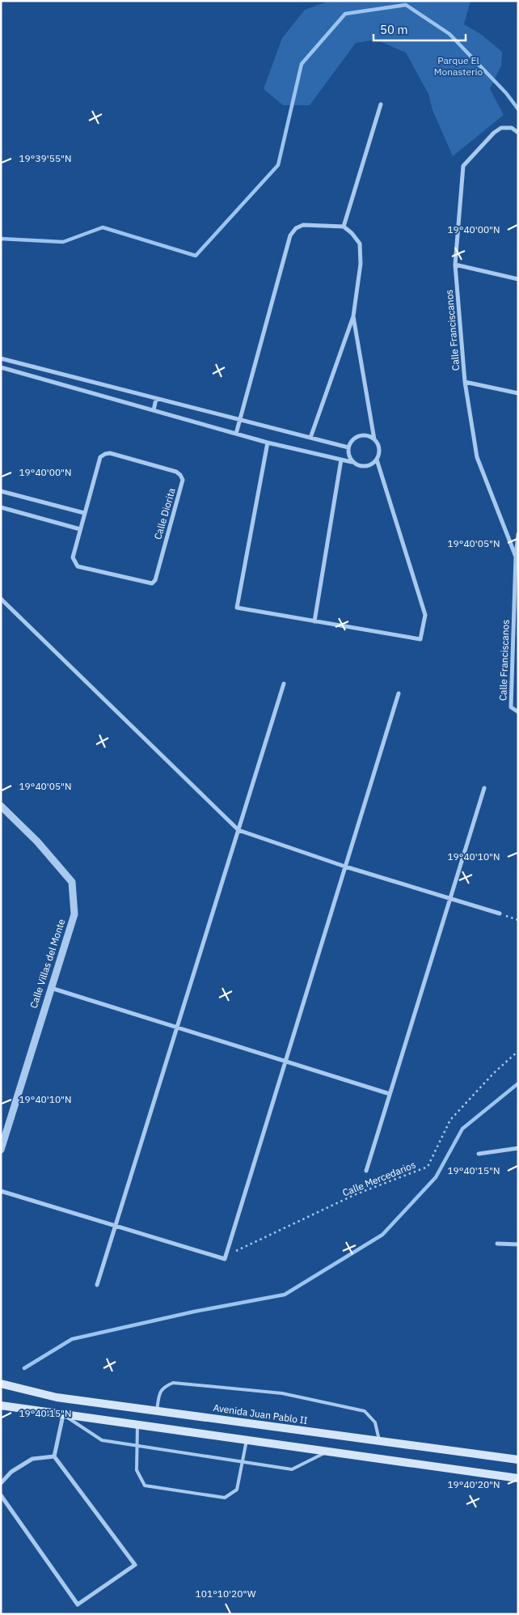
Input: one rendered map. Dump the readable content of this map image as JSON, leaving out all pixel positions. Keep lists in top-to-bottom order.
{
  "streets": {
    "main road": ["Avenida Juan Pablo II"],
    "street": ["Calle Franciscanos", "Calle Diorita", "Calle Villas del Monte"],
    "path": ["Calle Mercedarios"]
  },
  "parks": ["Parque El Monasterio"],
  "scale_bar": "50 m",
  "coordinates": [
    "19°39'55\"N",
    "19°40'00\"N",
    "19°40'05\"N",
    "19°40'10\"N",
    "19°40'15\"N",
    "19°40'20\"N",
    "101°10'20\"W"
  ]
}
